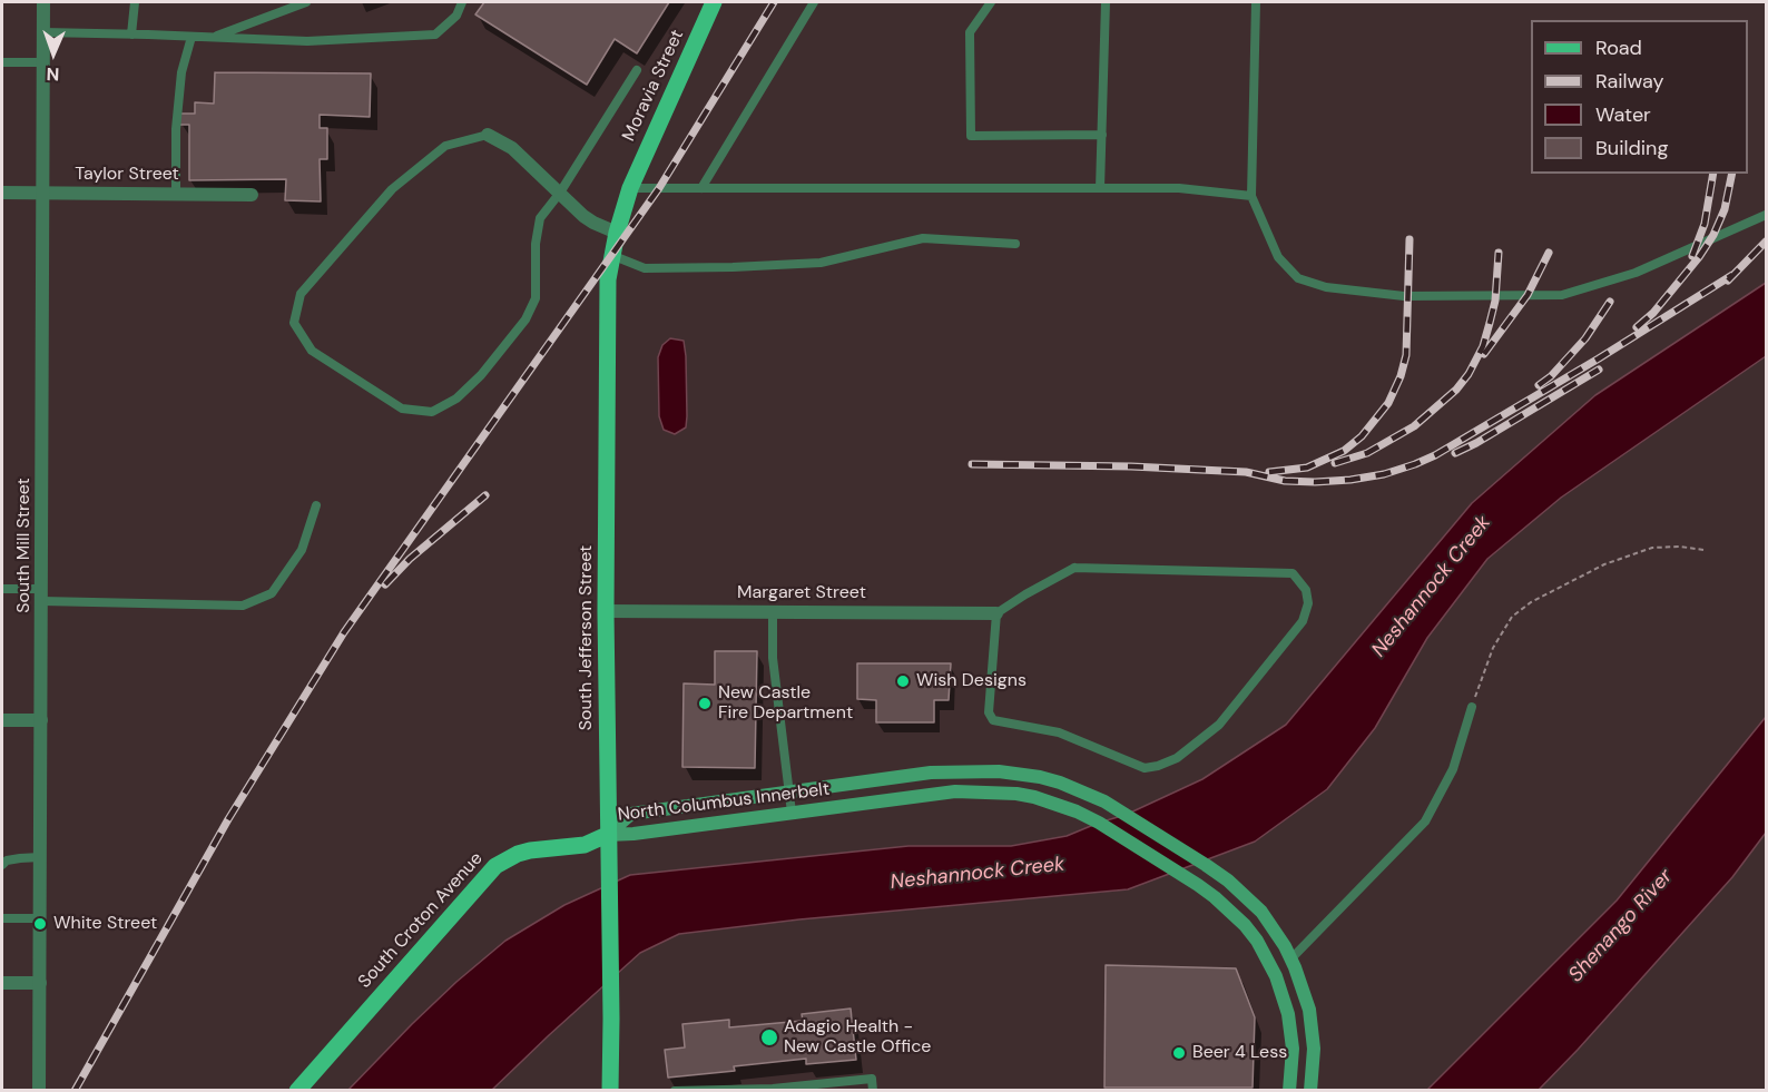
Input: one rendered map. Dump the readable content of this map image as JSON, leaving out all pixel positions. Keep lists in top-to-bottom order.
{
  "streets": {
    "main road": [
      "Moravia Street",
      "South Jefferson Street",
      "North Columbus Innerbelt",
      "South Croton Avenue"
    ],
    "street": ["Taylor Street", "South Mill Street", "Margaret Street"]
  },
  "crossings": [
    ["Moravia Street", "South Jefferson Street"],
    ["Taylor Street", "South Mill Street"],
    ["Margaret Street", "South Jefferson Street"],
    ["South Jefferson Street", "North Columbus Innerbelt"],
    ["South Jefferson Street", "South Croton Avenue"],
    ["North Columbus Innerbelt", "South Croton Avenue"]
  ],
  "water": ["Neshannock Creek", "Shenango River"],
  "places": [
    "Wish Designs",
    "New Castle Fire Department",
    "White Street",
    "Adagio Health - New Castle Office",
    "Beer 4 Less"
  ],
  "legend": [
    "Road",
    "Railway",
    "Water",
    "Building"
  ],
  "north": "bottom"
}
